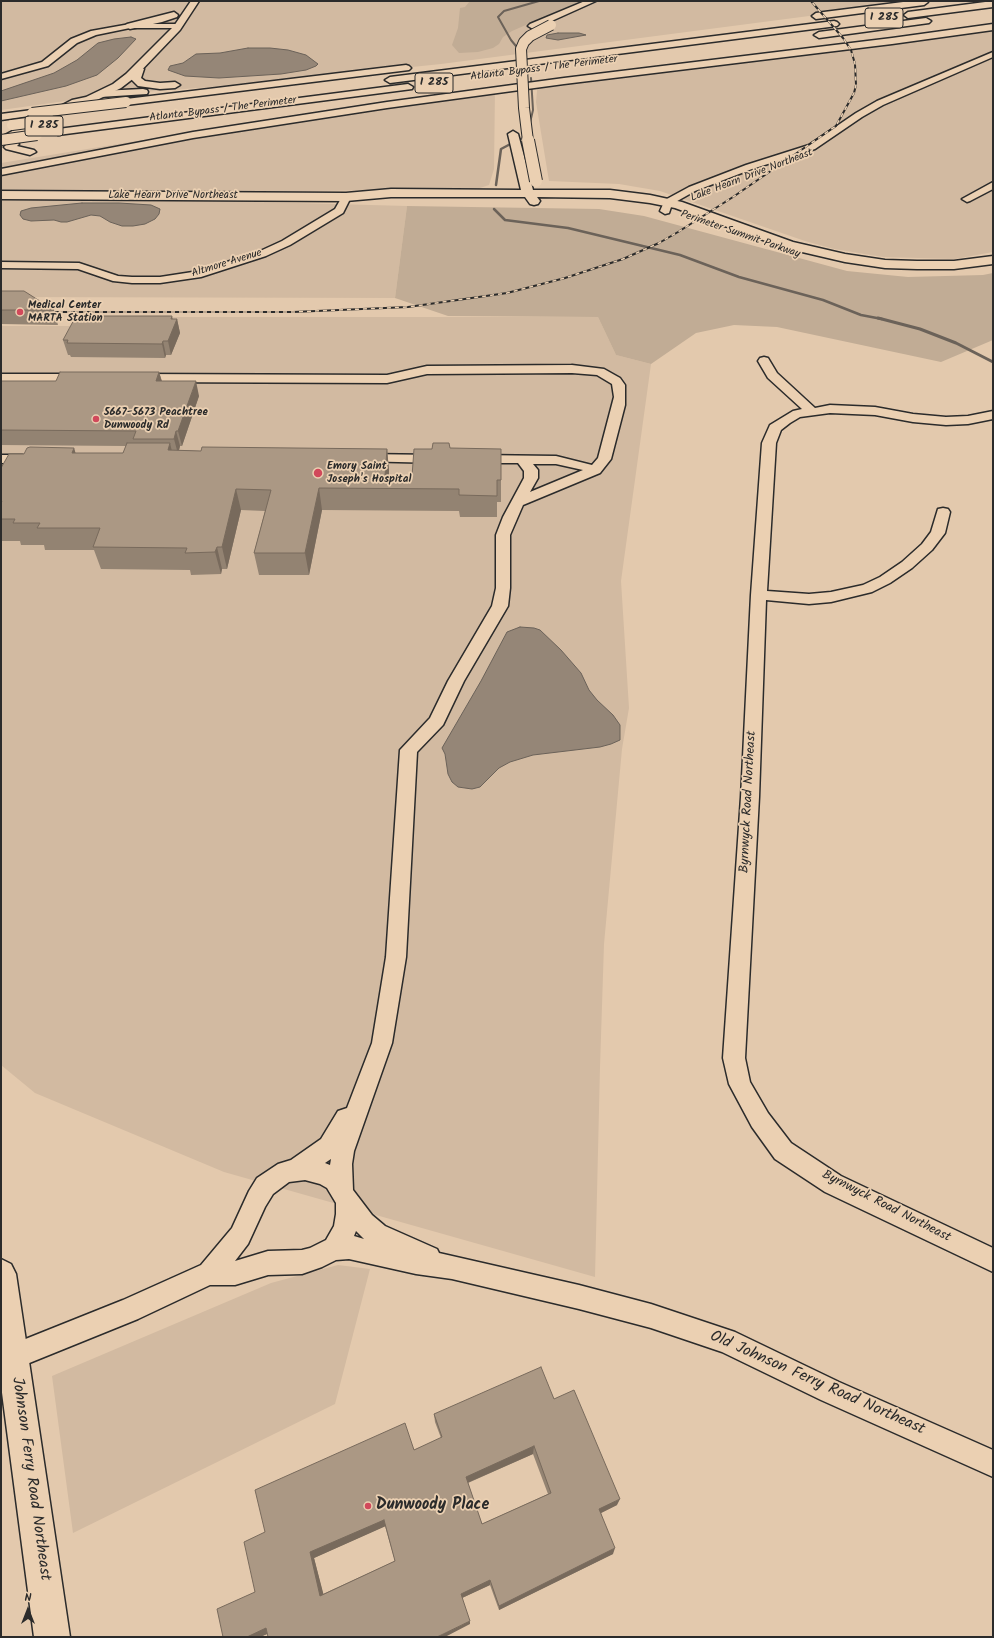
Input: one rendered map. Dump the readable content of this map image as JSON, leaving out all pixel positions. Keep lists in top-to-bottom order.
{
  "streets": {
    "main road": [
      "I 285",
      "Atlanta Bypass / The Perimeter",
      "Lake Hearn Drive Northeast",
      "Perimeter Summit Parkway",
      "Johnson Ferry Road Northeast"
    ],
    "street": ["Altmore Avenue", "Byrnwyck Road Northeast", "Old Johnson Ferry Road Northeast"]
  },
  "crossings": [
    ["Lake Hearn Drive Northeast", "Perimeter Summit Parkway"],
    ["Lake Hearn Drive Northeast", "Altmore Avenue"],
    ["Old Johnson Ferry Road Northeast", "Johnson Ferry Road Northeast"]
  ],
  "places": [
    "Medical Center MARTA Station",
    "5667-5673 Peachtree Dunwoody Rd",
    "Emory Saint Joseph's Hospital",
    "Dunwoody Place"
  ],
  "north": "top"
}
